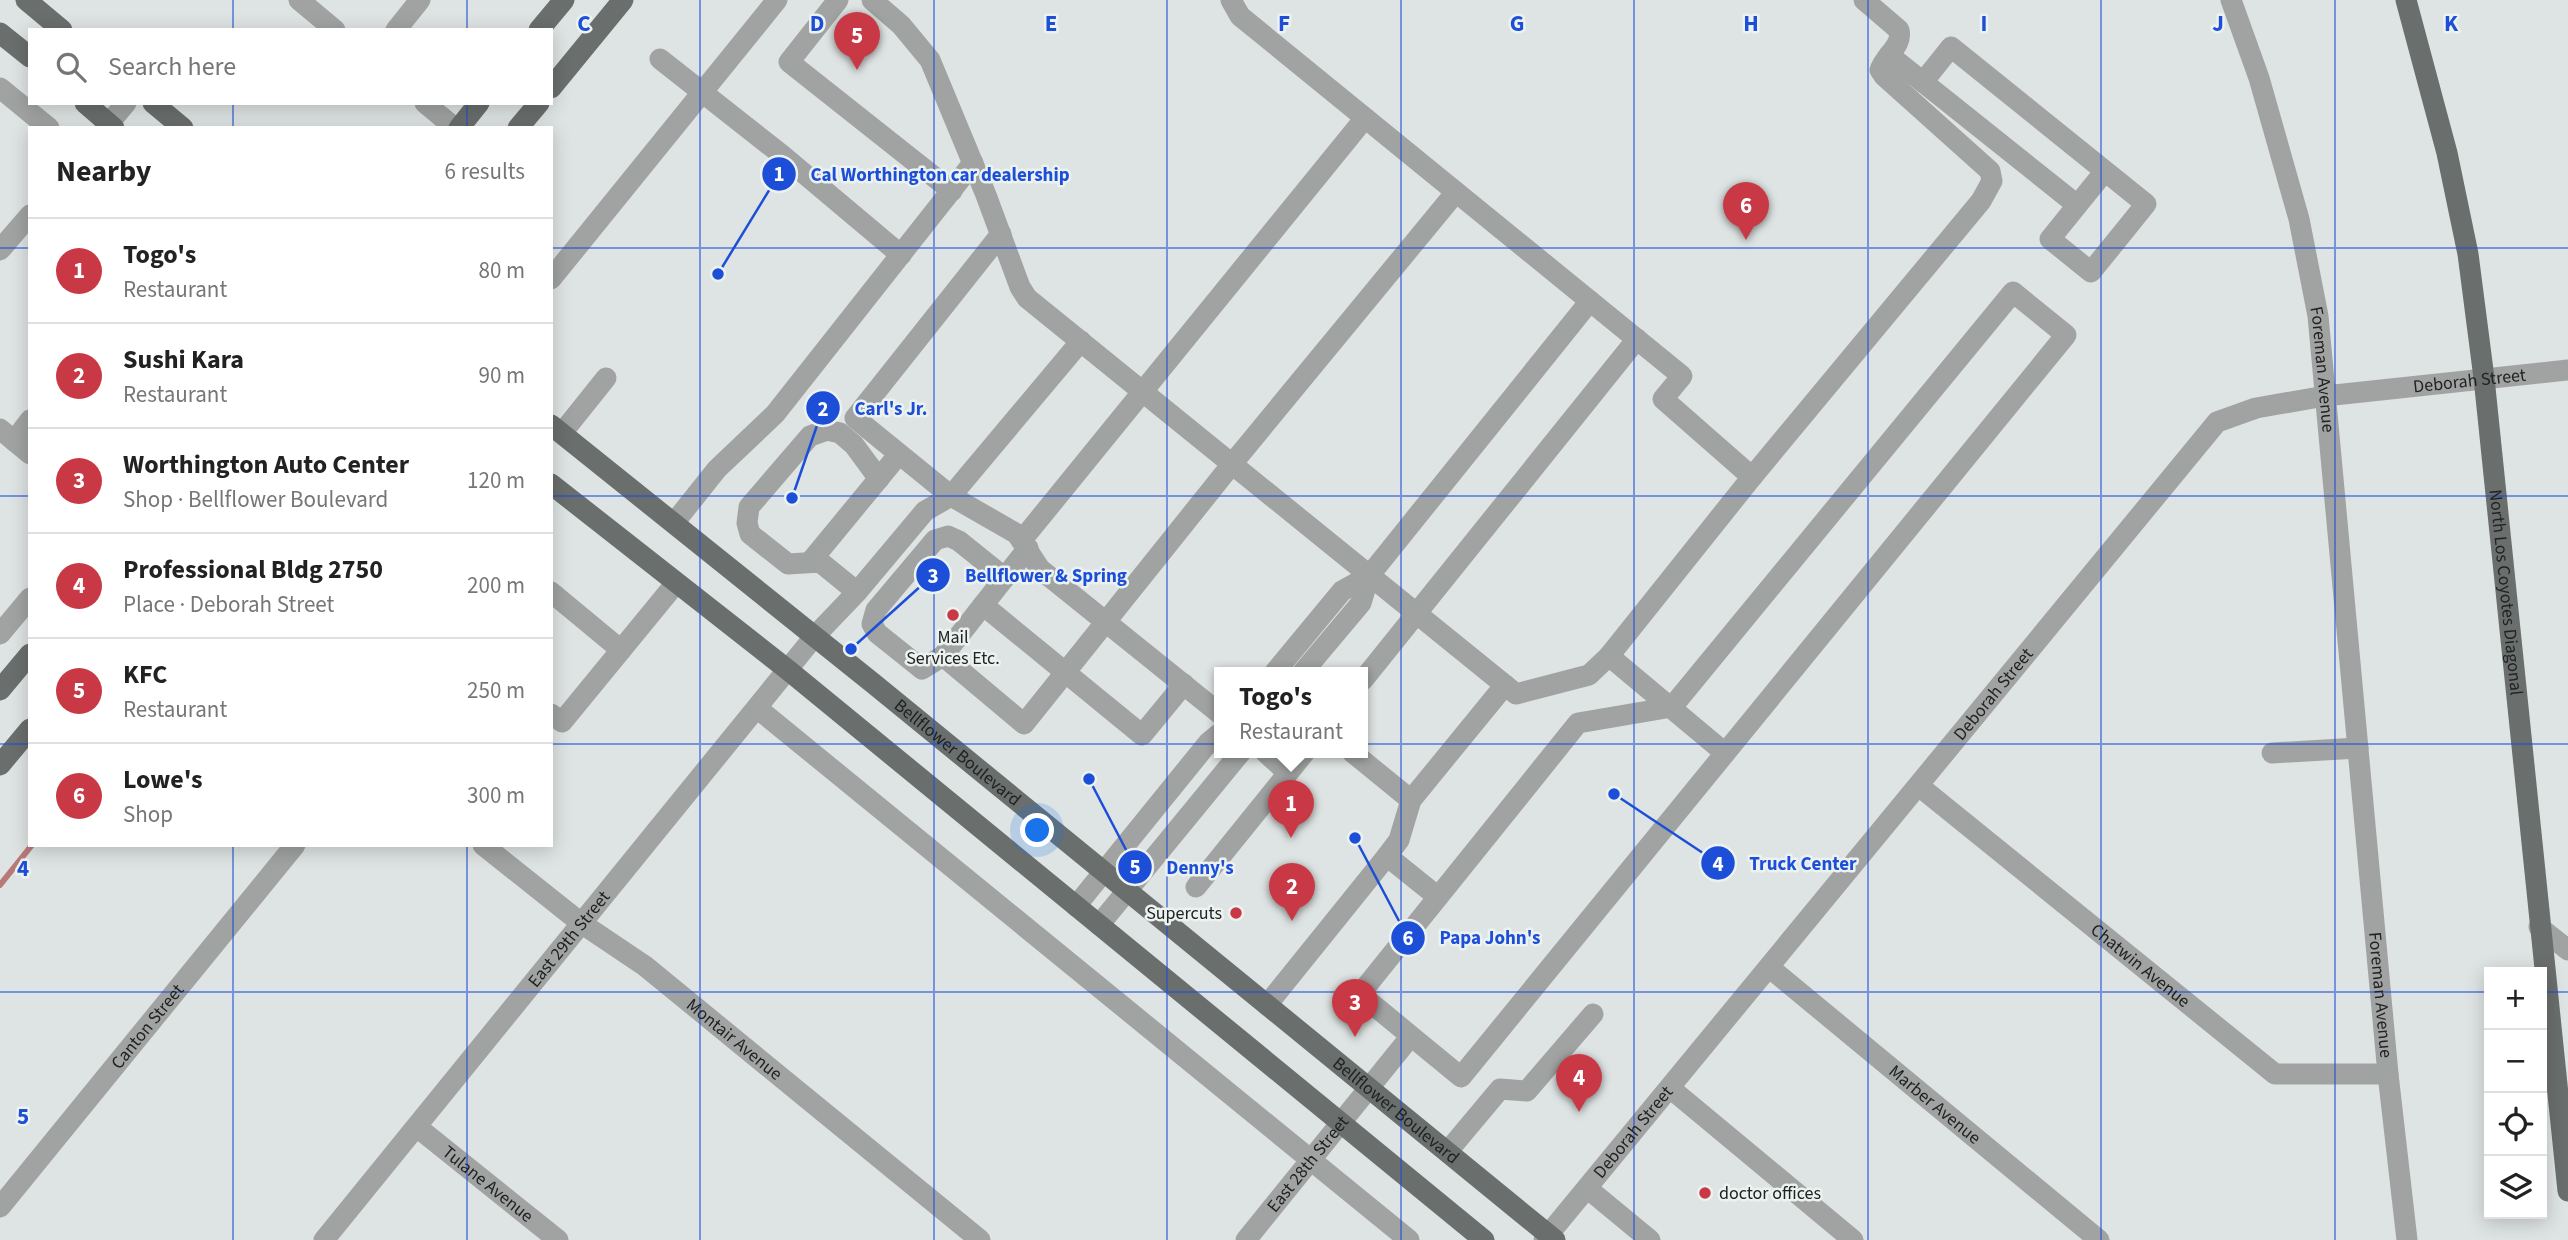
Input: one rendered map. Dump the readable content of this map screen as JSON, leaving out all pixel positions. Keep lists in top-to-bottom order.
{
  "streets": {
    "main road": ["North Los Coyotes Diagonal", "Bellflower Boulevard"],
    "street": [
      "Foreman Avenue",
      "Deborah Street",
      "East 29th Street",
      "Chatwin Avenue",
      "Canton Street",
      "Montair Avenue",
      "Marber Avenue",
      "East 28th Street",
      "Tulane Avenue"
    ]
  },
  "crossings": [
    ["Foreman Avenue", "Deborah Street"],
    ["Foreman Avenue", "Chatwin Avenue"],
    ["Deborah Street", "North Los Coyotes Diagonal"],
    ["Deborah Street", "Bellflower Boulevard"],
    ["Deborah Street", "Chatwin Avenue"],
    ["Deborah Street", "Marber Avenue"],
    ["Bellflower Boulevard", "East 29th Street"],
    ["Bellflower Boulevard", "East 28th Street"],
    ["East 29th Street", "Montair Avenue"],
    ["East 29th Street", "Tulane Avenue"]
  ],
  "places": [
    "Cal Worthington car dealership",
    "Carl's Jr.",
    "Mail Services Etc.",
    "Bellflower & Spring",
    "Denny's",
    "Truck Center",
    "Papa John's",
    "Supercuts",
    "doctor offices"
  ],
  "page": {
    "pins": [
      "5",
      "6",
      "1",
      "2",
      "3",
      "4"
    ],
    "search": "Search here",
    "heading": ["Nearby", "6 results"],
    "list": [
      {
        "mark": "1",
        "name": "Togo's",
        "note": "Restaurant",
        "value": "80 m"
      },
      {
        "mark": "2",
        "name": "Sushi Kara",
        "note": "Restaurant",
        "value": "90 m"
      },
      {
        "mark": "3",
        "name": "Worthington Auto Center",
        "note": "Shop · Bellflower Boulevard",
        "value": "120 m"
      },
      {
        "mark": "4",
        "name": "Professional Bldg 2750",
        "note": "Place · Deborah Street",
        "value": "200 m"
      },
      {
        "mark": "5",
        "name": "KFC",
        "note": "Restaurant",
        "value": "250 m"
      },
      {
        "mark": "6",
        "name": "Lowe's",
        "note": "Shop",
        "value": "300 m"
      }
    ],
    "popup": ["Togo's", "Restaurant"],
    "map_buttons": ["+", "−"]
  },
  "grid": {
    "columns": [
      "C",
      "D",
      "E",
      "F",
      "G",
      "H",
      "I",
      "J",
      "K"
    ],
    "rows": ["4", "5"]
  }
}
